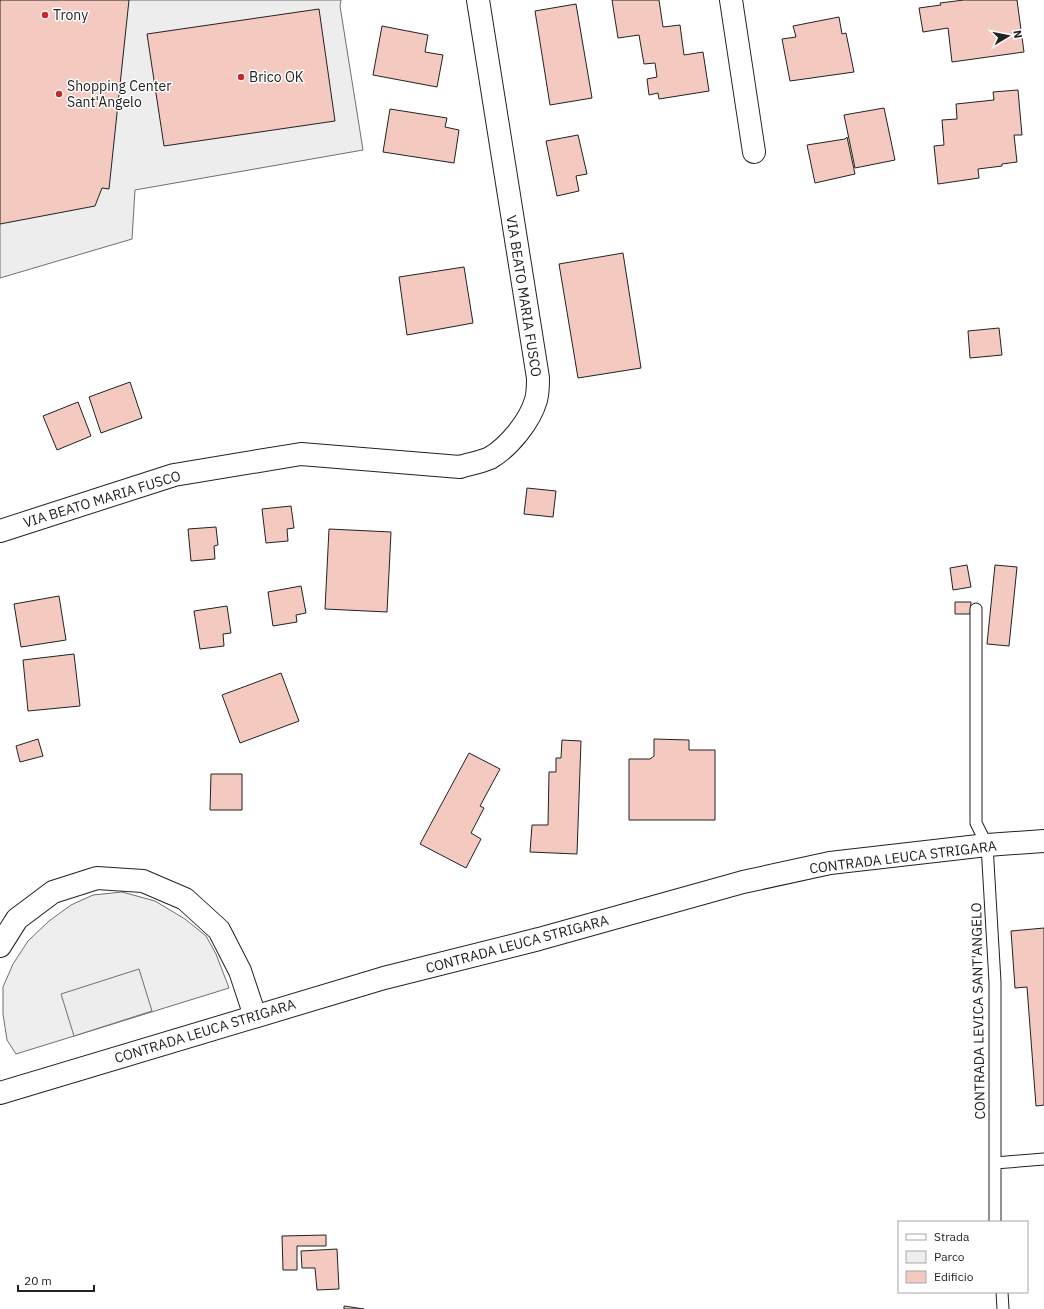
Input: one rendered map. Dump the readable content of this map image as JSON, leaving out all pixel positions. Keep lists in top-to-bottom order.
{
  "streets": {
    "street": ["VIA BEATO MARIA FUSCO", "CONTRADA LEUCA STRIGARA"],
    "lane": ["CONTRADA LEVICA SANT'ANGELO"]
  },
  "crossings": [
    ["CONTRADA LEUCA STRIGARA", "CONTRADA LEVICA SANT'ANGELO"]
  ],
  "places": ["Trony", "Brico OK", "Shopping Center Sant'Angelo"],
  "legend": ["Strada", "Parco", "Edificio"],
  "scale_bar": "20 m",
  "north": "right"
}
